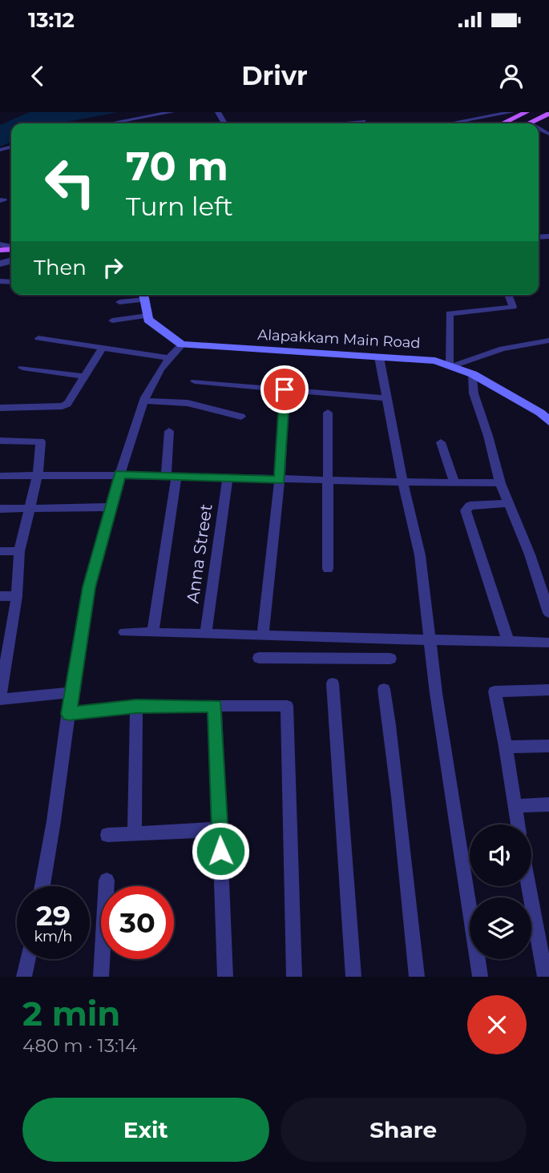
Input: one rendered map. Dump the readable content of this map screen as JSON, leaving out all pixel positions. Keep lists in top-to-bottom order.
{
  "streets": {
    "main road": ["Alapakkam Main Road"],
    "street": ["Anna Street"]
  },
  "page": {
    "status": "13:12",
    "header": "Drivr",
    "turn": ["70 m", "Turn left"],
    "then": "Then",
    "speed": "29 km/h",
    "limit": "30",
    "heading": ["2 min", "480 m · 13:14"],
    "buttons": ["Exit", "Share"]
  }
}
